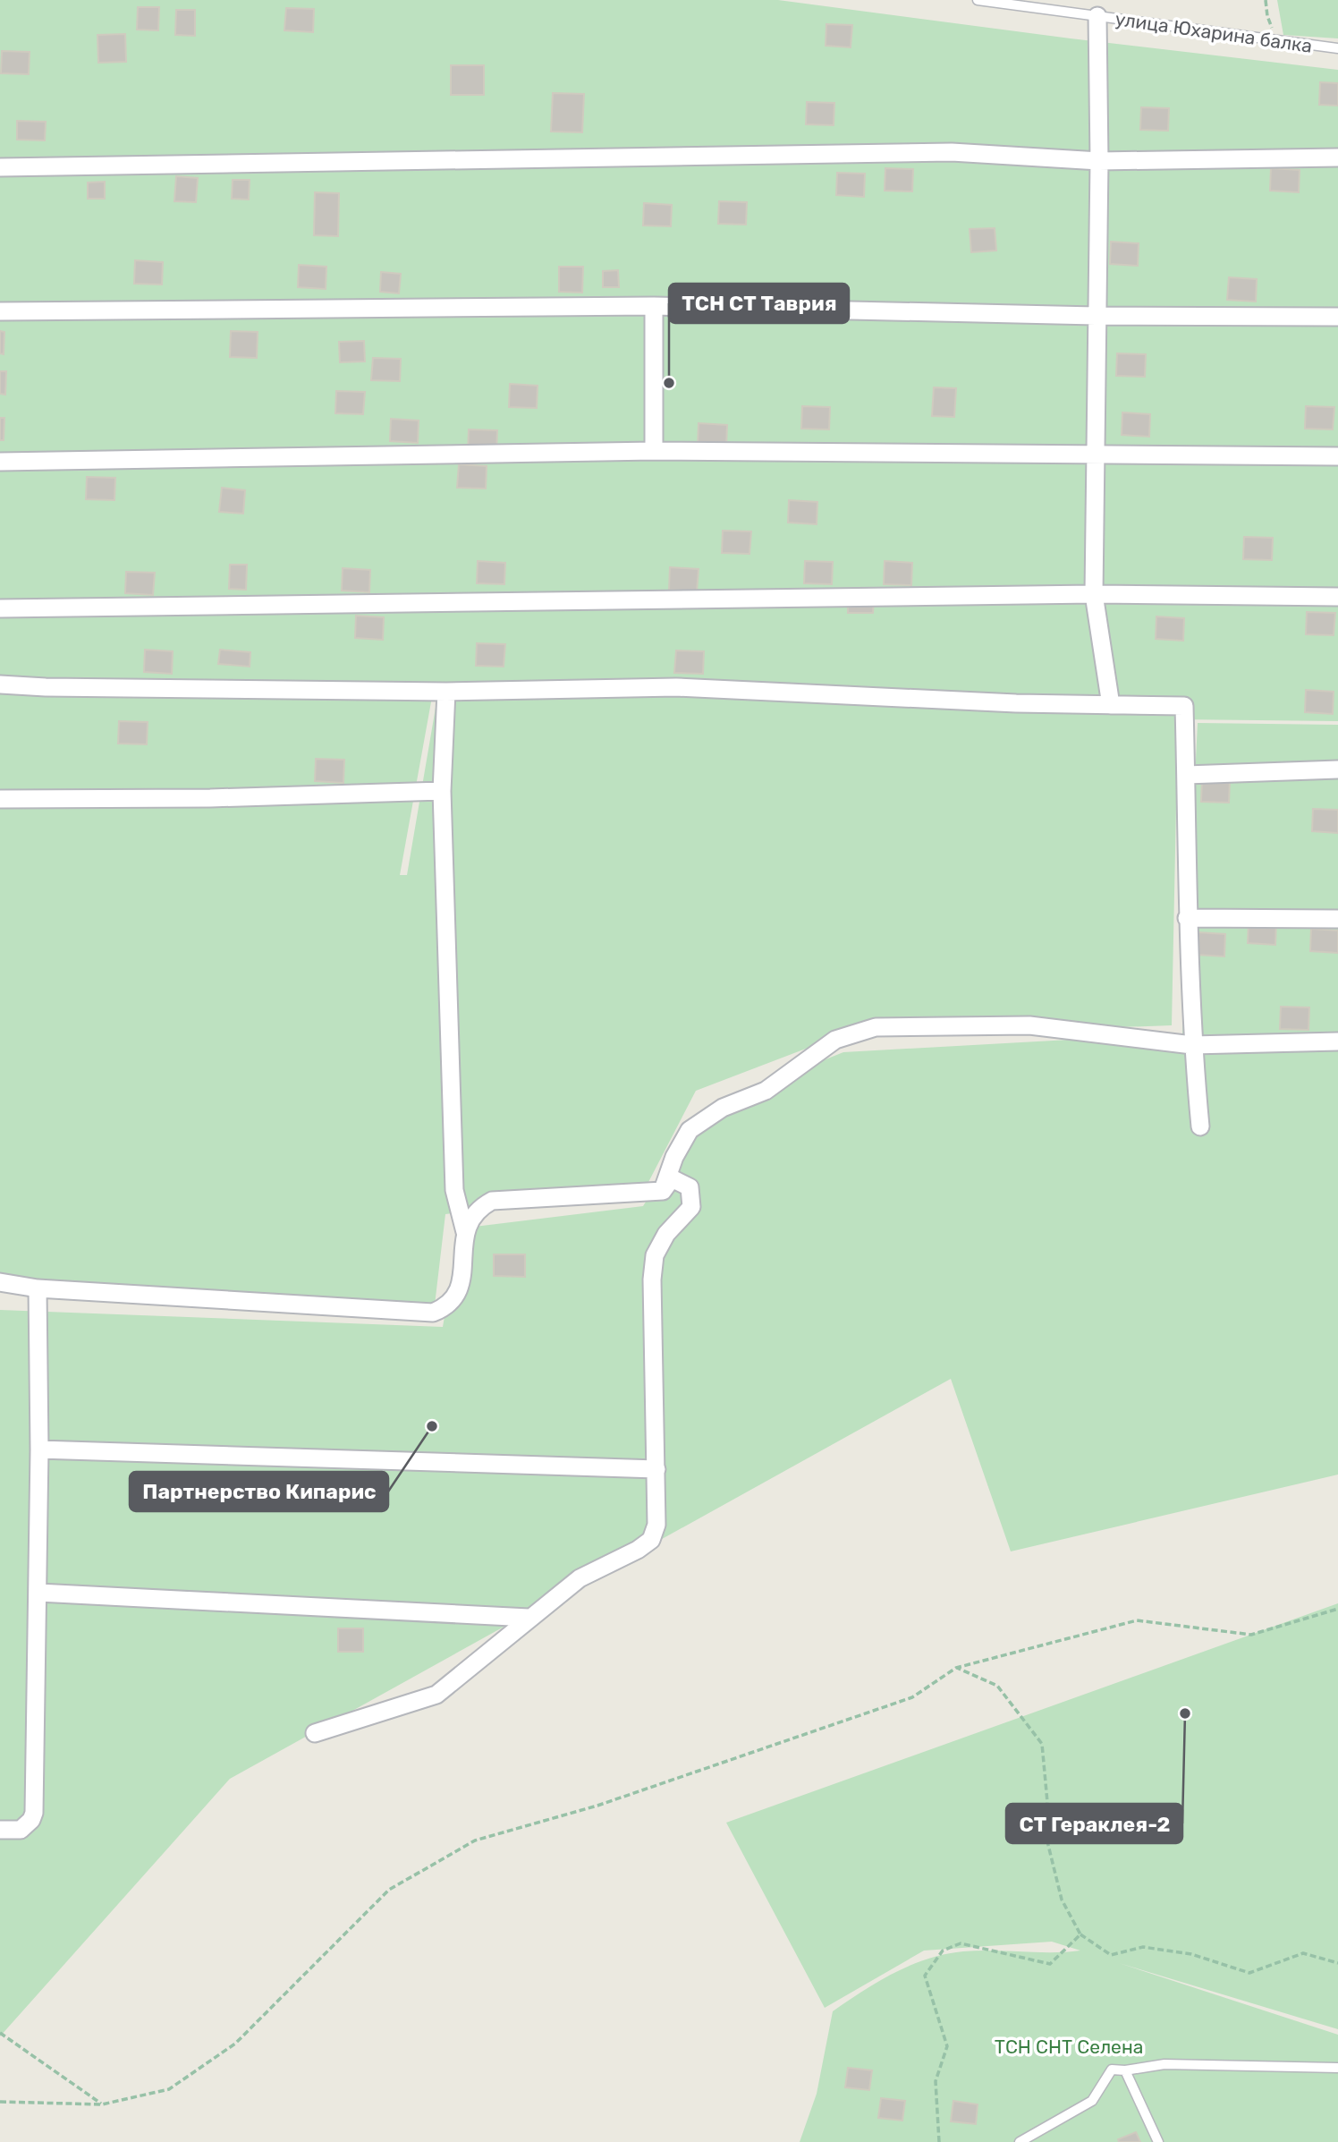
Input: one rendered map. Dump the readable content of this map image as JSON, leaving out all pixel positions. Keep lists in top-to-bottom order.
{
  "streets": {
    "lane": ["улица Юхарина балка"]
  },
  "parks": ["ТСН СНТ Селена"],
  "places": ["ТСН СТ Таврия", "Партнерство Кипарис", "СТ Гераклея-2"]
}
